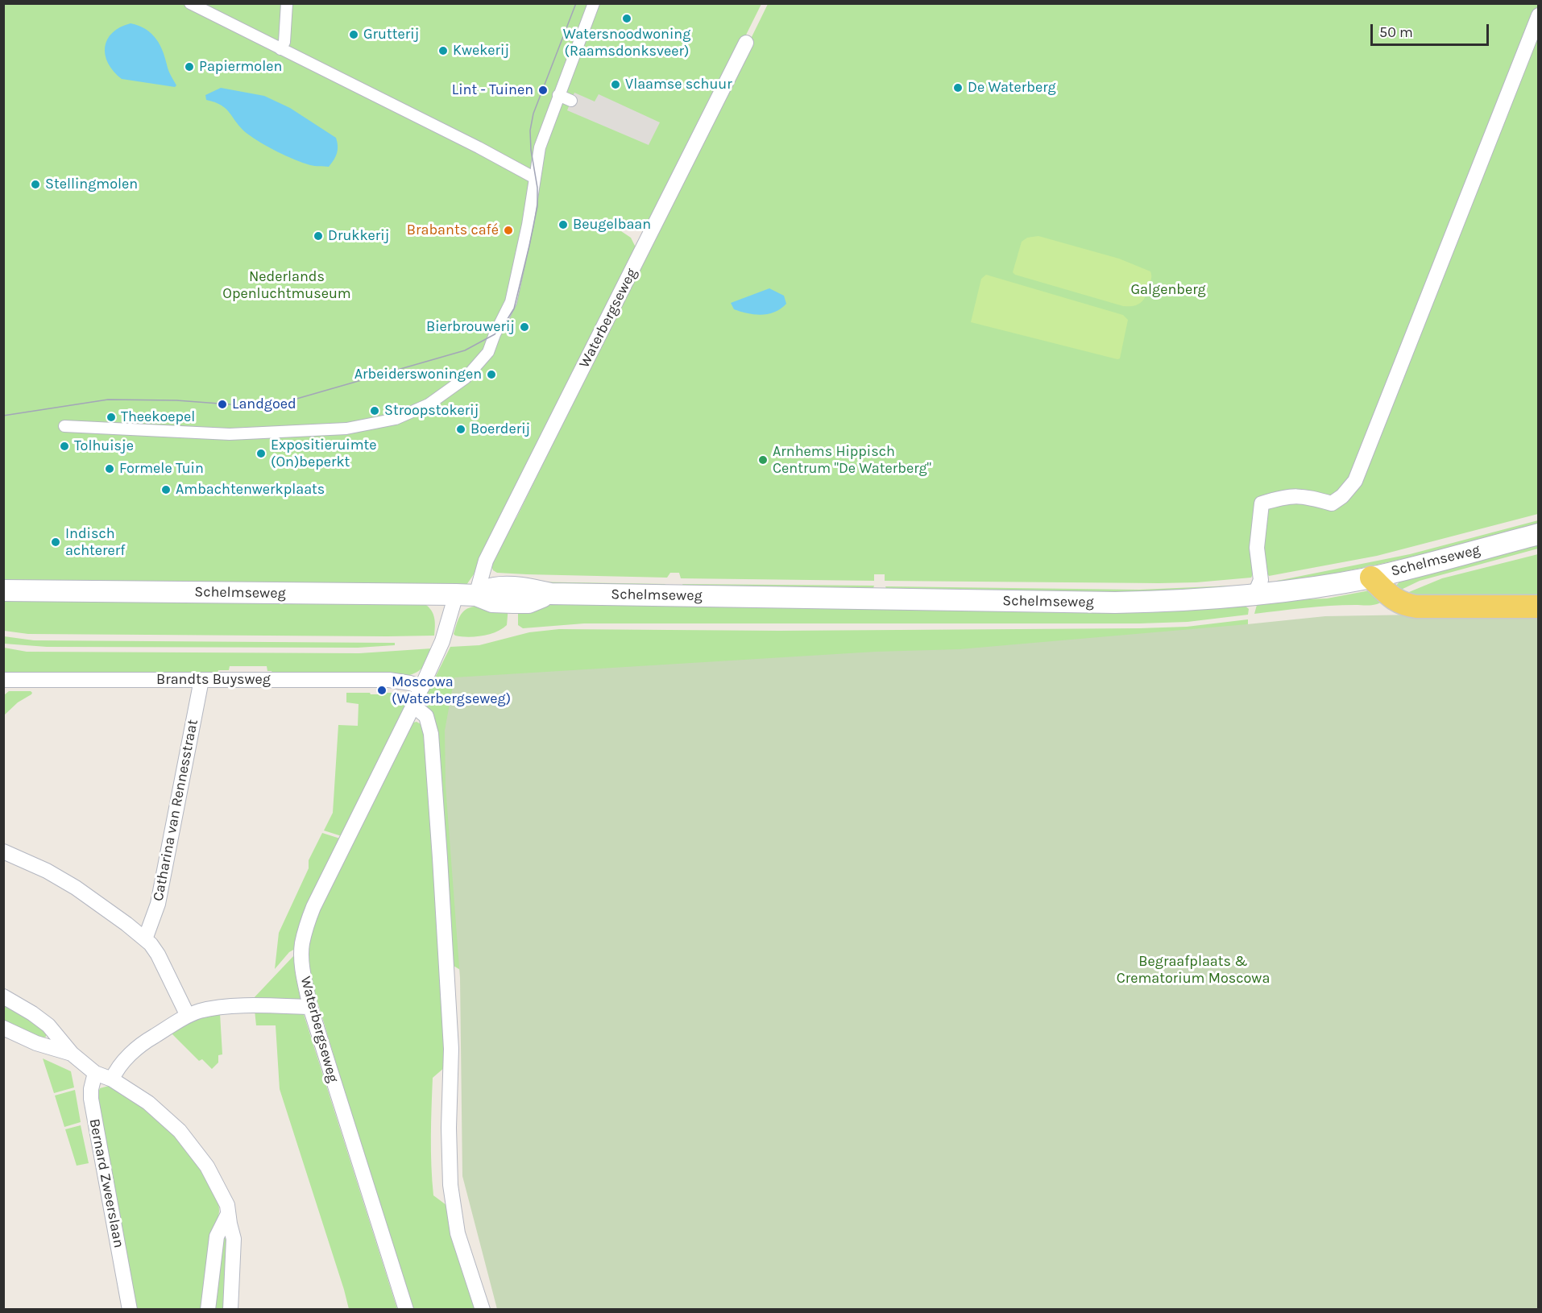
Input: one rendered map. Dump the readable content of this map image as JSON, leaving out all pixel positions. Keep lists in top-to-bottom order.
{
  "streets": {
    "main road": ["Schelmseweg"],
    "street": [
      "Waterbergseweg",
      "Brandts Buysweg",
      "Catharina van Rennesstraat",
      "Bernard Zweerslaan"
    ]
  },
  "crossings": [
    ["Waterbergseweg", "Schelmseweg"],
    ["Waterbergseweg", "Brandts Buysweg"],
    ["Brandts Buysweg", "Catharina van Rennesstraat"]
  ],
  "parks": ["Nederlands Openluchtmuseum", "Galgenberg", "Begraafplaats & Crematorium Moscowa"],
  "places": [
    "Watersnoodwoning (Raamsdonksveer)",
    "Grutterij",
    "Kwekerij",
    "Papiermolen",
    "Vlaamse schuur",
    "De Waterberg",
    "Lint - Tuinen",
    "Stellingmolen",
    "Beugelbaan",
    "Brabants café",
    "Drukkerij",
    "Bierbrouwerij",
    "Arbeiderswoningen",
    "Landgoed",
    "Stroopstokerij",
    "Theekoepel",
    "Boerderij",
    "Tolhuisje",
    "Expositieruimte (On)beperkt",
    "Arnhems Hippisch Centrum \"De Waterberg\"",
    "Formele Tuin",
    "Ambachtenwerkplaats",
    "Indisch achtererf",
    "Moscowa (Waterbergseweg)"
  ],
  "scale_bar": "50 m"
}
